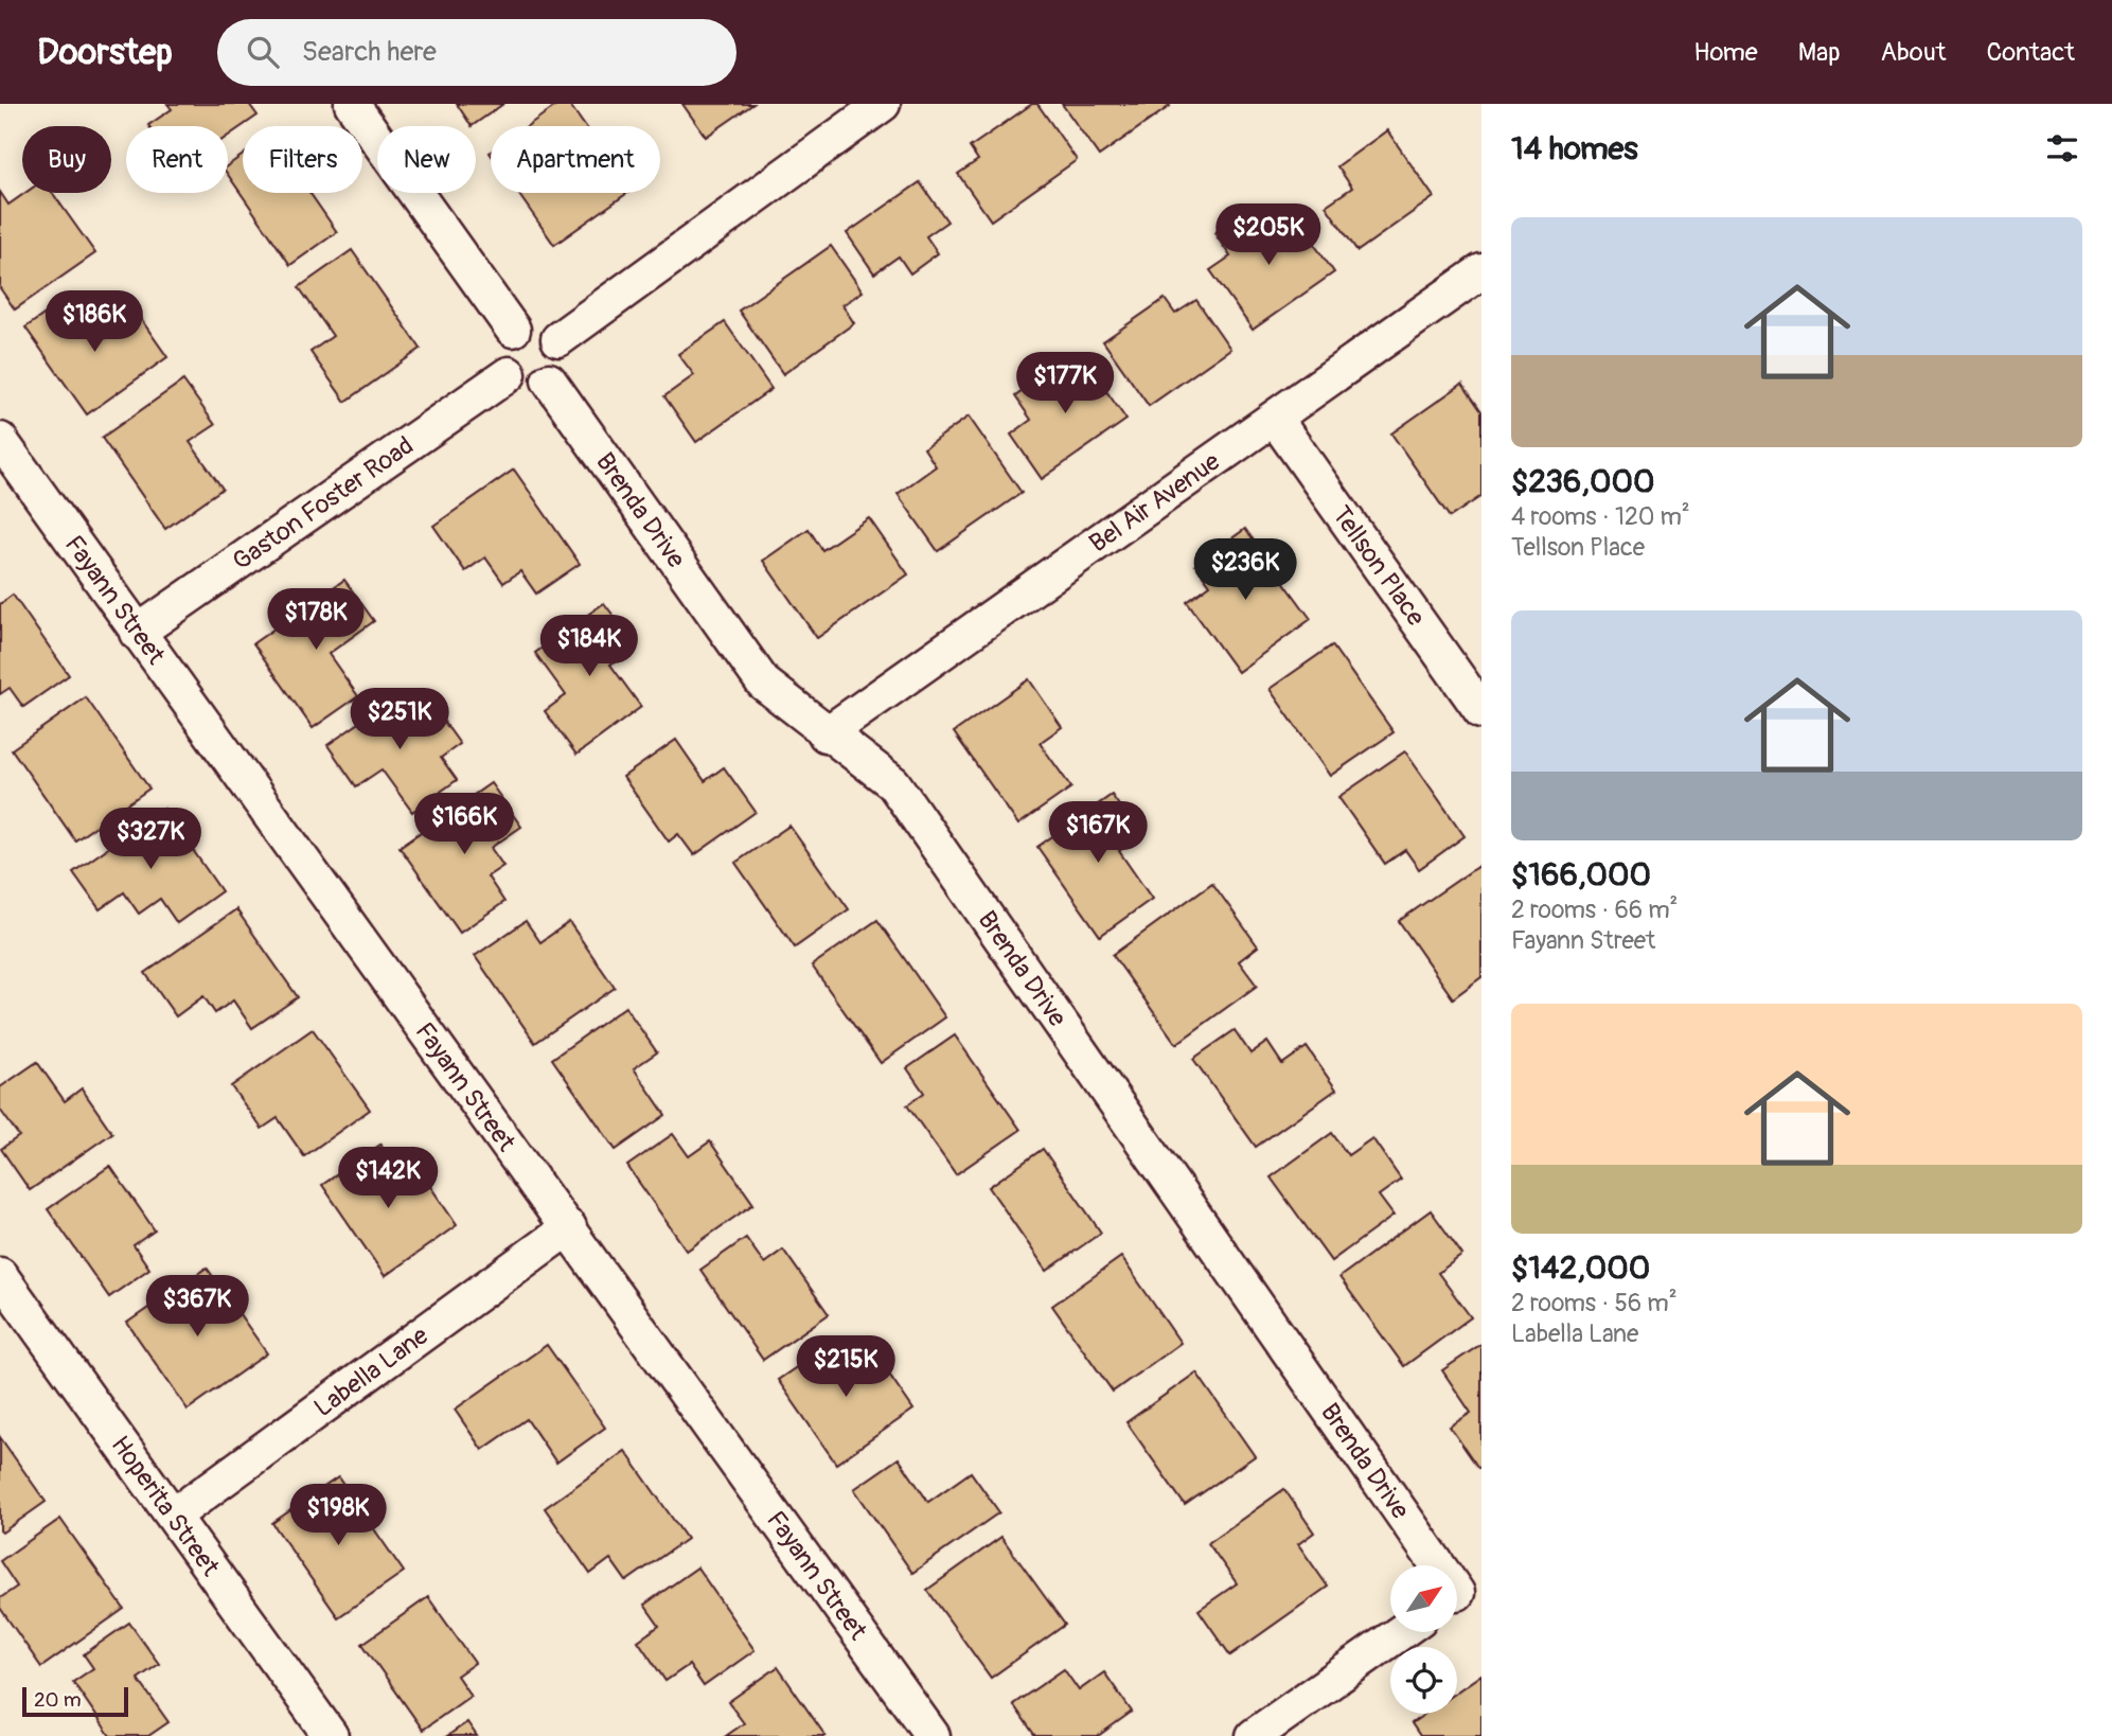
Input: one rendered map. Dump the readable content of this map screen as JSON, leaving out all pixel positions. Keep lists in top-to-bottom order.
{
  "streets": {
    "street": [
      "Gaston Foster Road",
      "Bel Air Avenue",
      "Brenda Drive",
      "Tellson Place",
      "Fayann Street",
      "Labella Lane",
      "Hoperita Street"
    ]
  },
  "crossings": [
    ["Gaston Foster Road", "Brenda Drive"],
    ["Gaston Foster Road", "Fayann Street"],
    ["Bel Air Avenue", "Brenda Drive"],
    ["Bel Air Avenue", "Tellson Place"],
    ["Fayann Street", "Labella Lane"],
    ["Labella Lane", "Hoperita Street"]
  ],
  "scale_bar": "20 m",
  "north": "top right",
  "page": {
    "header": "Doorstep",
    "search": "Search here",
    "nav": [
      "Home",
      "Map",
      "About",
      "Contact"
    ],
    "heading": "14 homes",
    "chip": [
      "Buy",
      "Rent",
      "Filters",
      "New",
      "Apartment"
    ],
    "list": [
      {
        "name": "$236,000",
        "note": "4 rooms · 120 m² · Tellson Place"
      },
      {
        "name": "$166,000",
        "note": "2 rooms · 66 m² · Fayann Street"
      },
      {
        "name": "$142,000",
        "note": "2 rooms · 56 m² · Labella Lane"
      }
    ],
    "price": [
      "$205K",
      "$186K",
      "$177K",
      "$236K",
      "$178K",
      "$184K",
      "$251K",
      "$166K",
      "$167K",
      "$327K",
      "$142K",
      "$367K",
      "$215K",
      "$198K"
    ],
    "scale": "20 m"
  }
}
